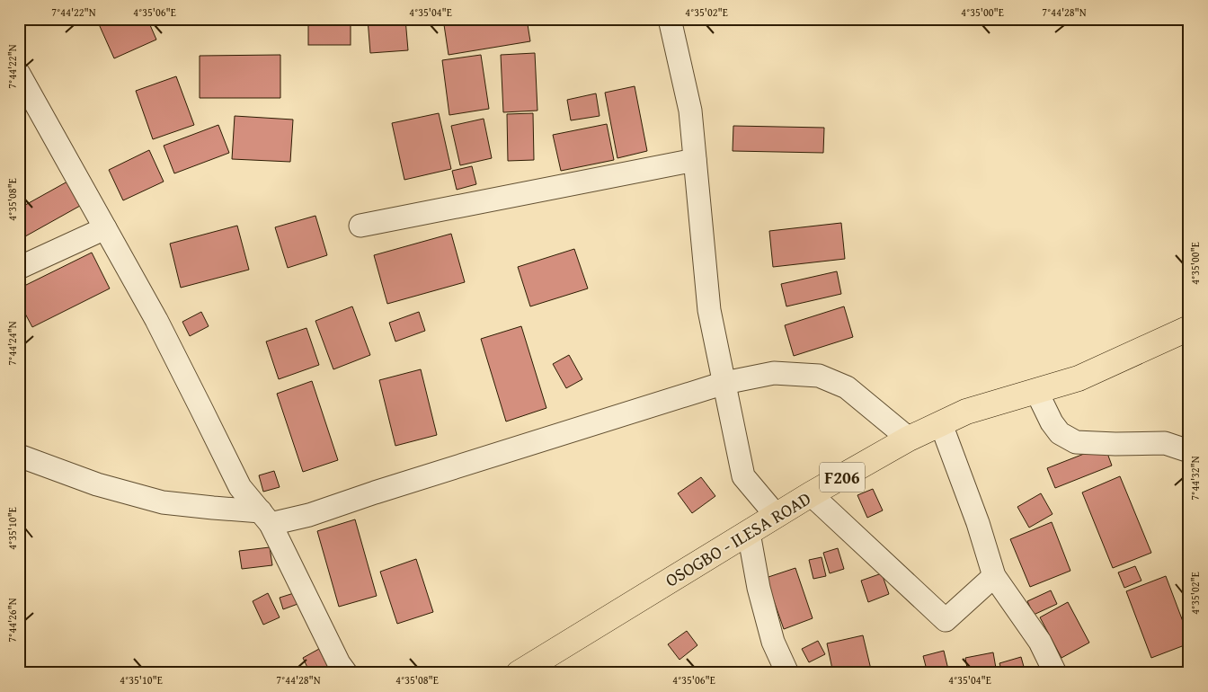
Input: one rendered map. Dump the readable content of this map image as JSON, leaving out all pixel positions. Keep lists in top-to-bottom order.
{
  "streets": {
    "main road": ["F206", "OSOGBO - ILESA ROAD"]
  },
  "coordinates": [
    "7°44'22\"N",
    "4°35'06\"E",
    "4°35'04\"E",
    "4°35'02\"E",
    "4°35'00\"E",
    "7°44'28\"N",
    "4°35'08\"E",
    "7°44'24\"N",
    "7°44'32\"N",
    "4°35'10\"E",
    "7°44'26\"N"
  ]
}
